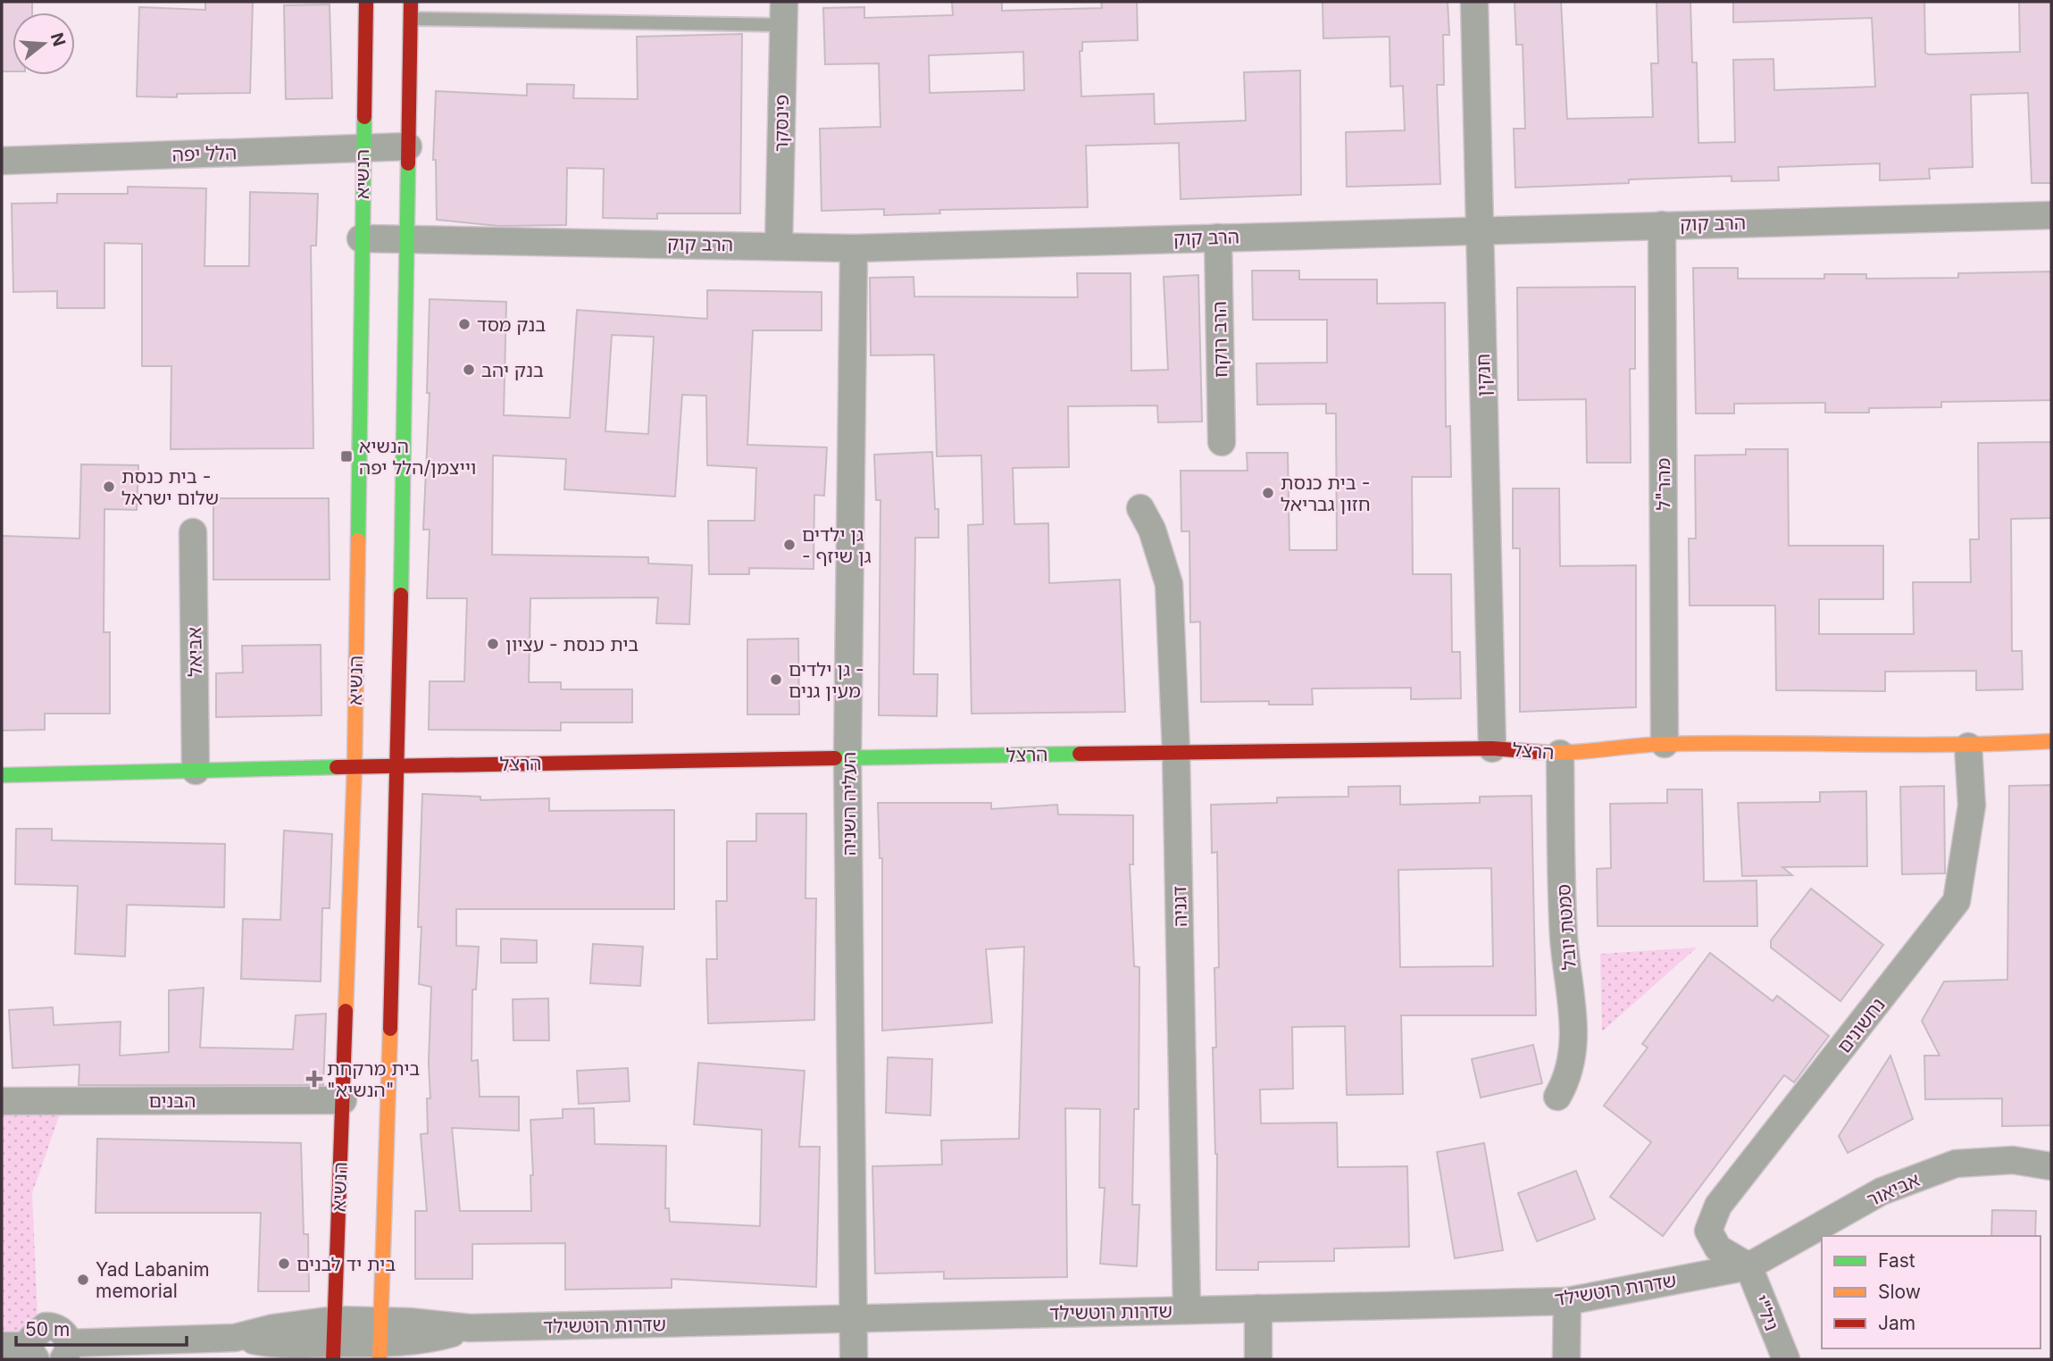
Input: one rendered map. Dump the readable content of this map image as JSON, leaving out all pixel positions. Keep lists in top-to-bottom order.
{
  "streets": {
    "main road": ["הנשיא", "הרצל"],
    "street": [
      "פינסקר",
      "הלל יפה",
      "הרב קוק",
      "הרב רוקח",
      "חנקין",
      "מהר\"ל",
      "אביאל",
      "העליה השניה",
      "דגניה",
      "סמטת יובל",
      "נחשונים",
      "הבנים",
      "אביאור",
      "שדרות רוטשילד",
      "ניל\"י"
    ]
  },
  "crossings": [
    ["פינסקר", "הרב קוק"],
    ["הלל יפה", "הנשיא"],
    ["הנשיא", "הרב קוק"],
    ["הנשיא", "הרצל"],
    ["הנשיא", "הבנים"],
    ["הנשיא", "שדרות רוטשילד"],
    ["הרב קוק", "הרב רוקח"],
    ["הרב קוק", "חנקין"],
    ["הרב קוק", "מהר\"ל"],
    ["הרב קוק", "העליה השניה"],
    ["חנקין", "הרצל"],
    ["מהר\"ל", "הרצל"],
    ["אביאל", "הרצל"],
    ["הרצל", "העליה השניה"],
    ["הרצל", "דגניה"],
    ["הרצל", "סמטת יובל"],
    ["הרצל", "נחשונים"],
    ["העליה השניה", "שדרות רוטשילד"],
    ["דגניה", "שדרות רוטשילד"],
    ["נחשונים", "אביאור"],
    ["נחשונים", "שדרות רוטשילד"],
    ["נחשונים", "ניל\"י"],
    ["אביאור", "שדרות רוטשילד"],
    ["אביאור", "ניל\"י"],
    ["שדרות רוטשילד", "ניל\"י"]
  ],
  "places": {
    "other": [
      "בנק מסד",
      "בנק יהב",
      "בית כנסת - שלום ישראל",
      "בית כנסת - חזון גבריאל",
      "גן ילדים - גן שיזף",
      "בית כנסת - עציון",
      "גן ילדים - מעין גנים",
      "בית יד לבנים",
      "Yad Labanim memorial"
    ],
    "transit": ["הנשיא וייצמן/הלל יפה"],
    "health": ["בית מרקחת \"הנשיא\""]
  },
  "legend": ["Fast", "Slow", "Jam"],
  "scale_bar": "50 m",
  "north": "right"
}
